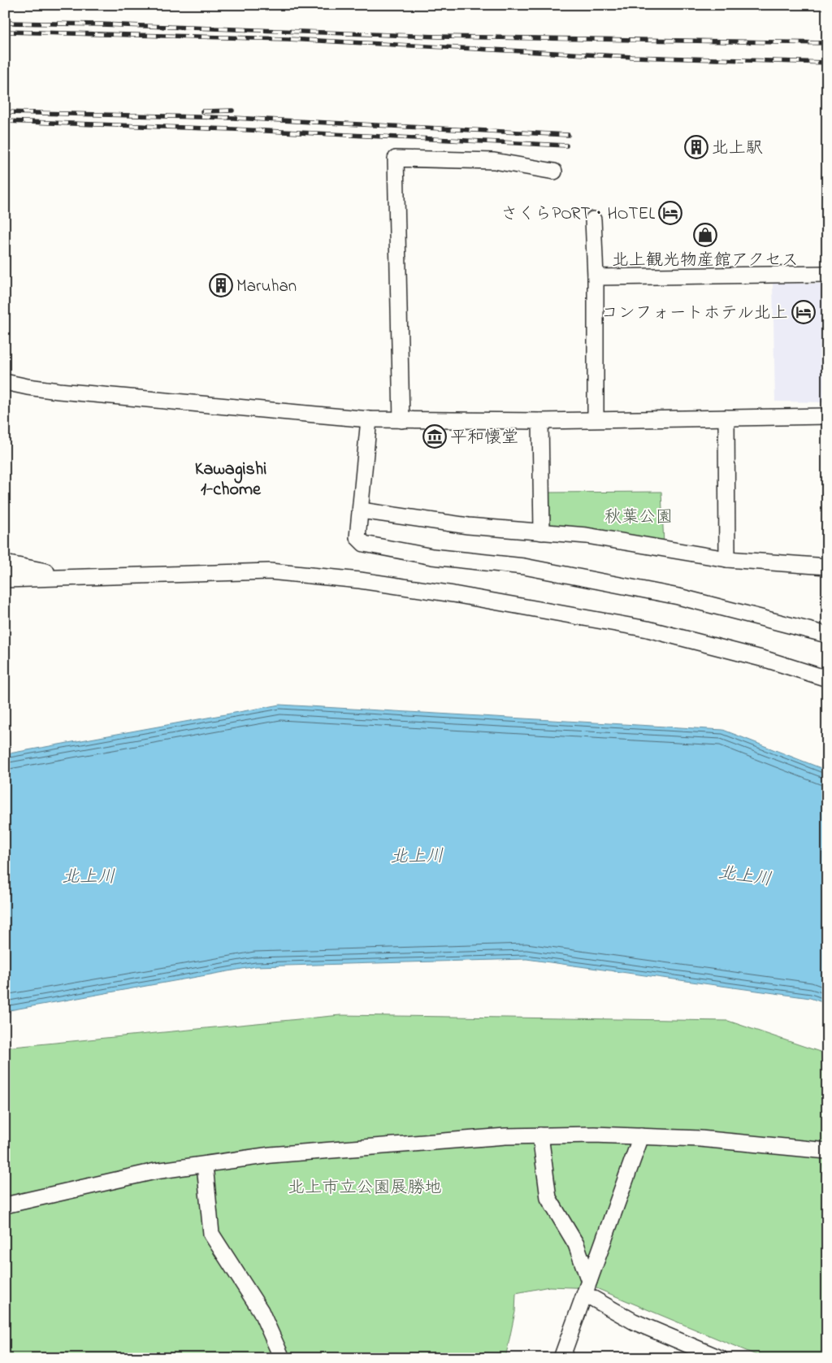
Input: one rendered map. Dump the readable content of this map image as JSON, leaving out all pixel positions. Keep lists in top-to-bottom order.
{
  "districts": ["Kawagishi 1-chome"],
  "water": ["北上川"],
  "parks": ["秋葉公園", "北上市立公園展勝地"],
  "places": {
    "building": ["北上駅", "Maruhan"],
    "hotel": ["さくらPORT・HOTEL", "コンフォートホテル北上"],
    "shop": ["北上観光物産館アクセス"],
    "museum": ["平和懐堂"]
  }
}
